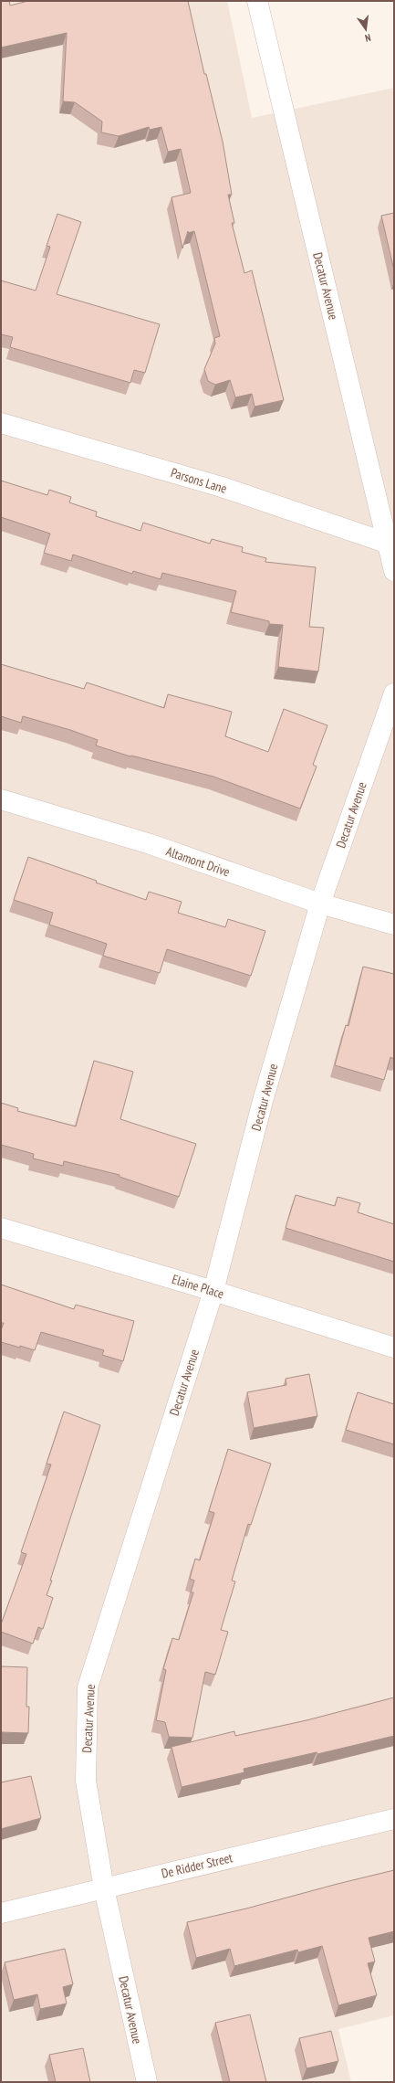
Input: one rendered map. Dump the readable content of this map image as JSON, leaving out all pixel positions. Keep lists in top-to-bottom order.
{
  "streets": {
    "street": [
      "Decatur Avenue",
      "Parsons Lane",
      "Altamont Drive",
      "Elaine Place",
      "De Ridder Street"
    ]
  },
  "crossings": [
    ["Decatur Avenue", "Parsons Lane"],
    ["Decatur Avenue", "Altamont Drive"],
    ["Decatur Avenue", "Elaine Place"],
    ["Decatur Avenue", "De Ridder Street"]
  ],
  "north": "bottom"
}
